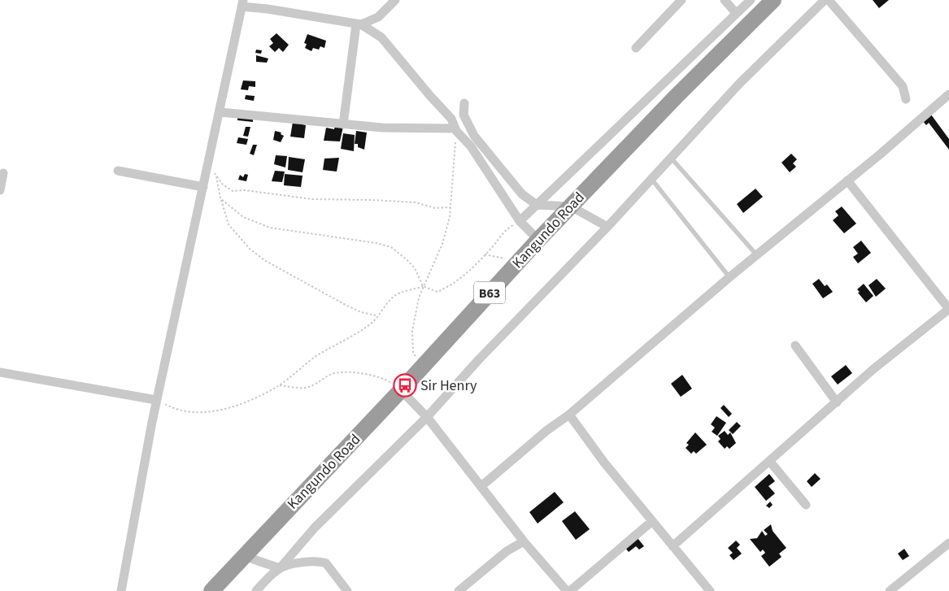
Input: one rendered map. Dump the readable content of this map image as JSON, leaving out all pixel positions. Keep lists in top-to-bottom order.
{
  "streets": {
    "highway": ["Kangundo Road", "B63"]
  },
  "places": {
    "bus stop": ["Sir Henry"]
  }
}
